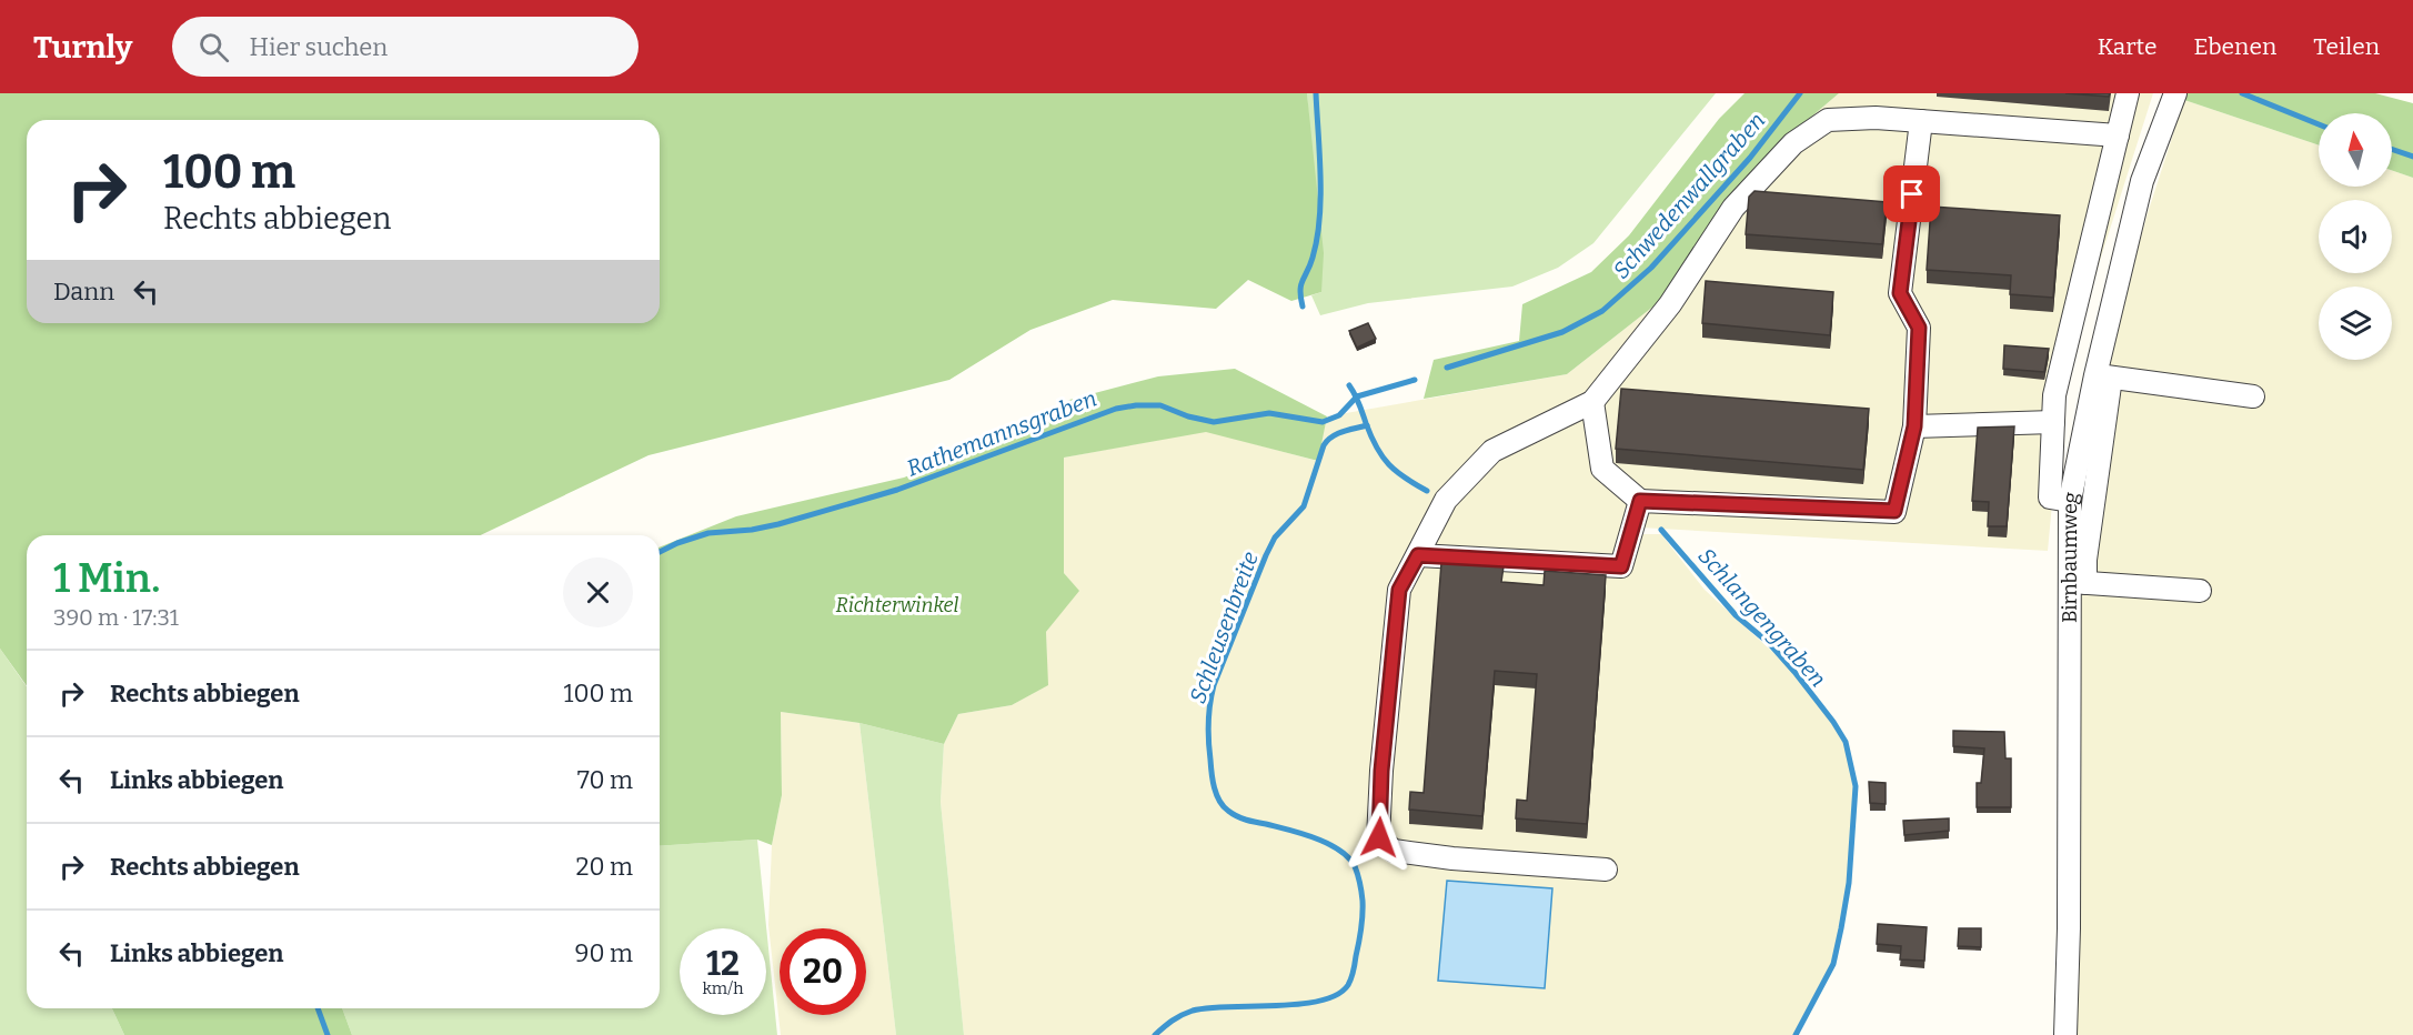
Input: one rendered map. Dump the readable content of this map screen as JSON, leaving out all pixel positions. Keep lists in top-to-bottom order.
{
  "streets": {
    "street": ["Birnbaumweg"]
  },
  "water": [
    "Schwedenwallgraben",
    "Rathemannsgraben",
    "Schlangengraben",
    "Schleusenbreite"
  ],
  "parks": ["Richterwinkel"],
  "north": "top",
  "page": {
    "header": "Turnly",
    "search": "Hier suchen",
    "nav": ["Karte", "Ebenen", "Teilen"],
    "turn": ["100 m", "Rechts abbiegen"],
    "then": "Dann",
    "heading": ["1 Min.", "390 m · 17:31"],
    "list": [
      {
        "name": "Rechts abbiegen",
        "value": "100 m"
      },
      {
        "name": "Links abbiegen",
        "value": "70 m"
      },
      {
        "name": "Rechts abbiegen",
        "value": "20 m"
      },
      {
        "name": "Links abbiegen",
        "value": "90 m"
      }
    ],
    "speed": "12 km/h",
    "limit": "20"
  }
}
